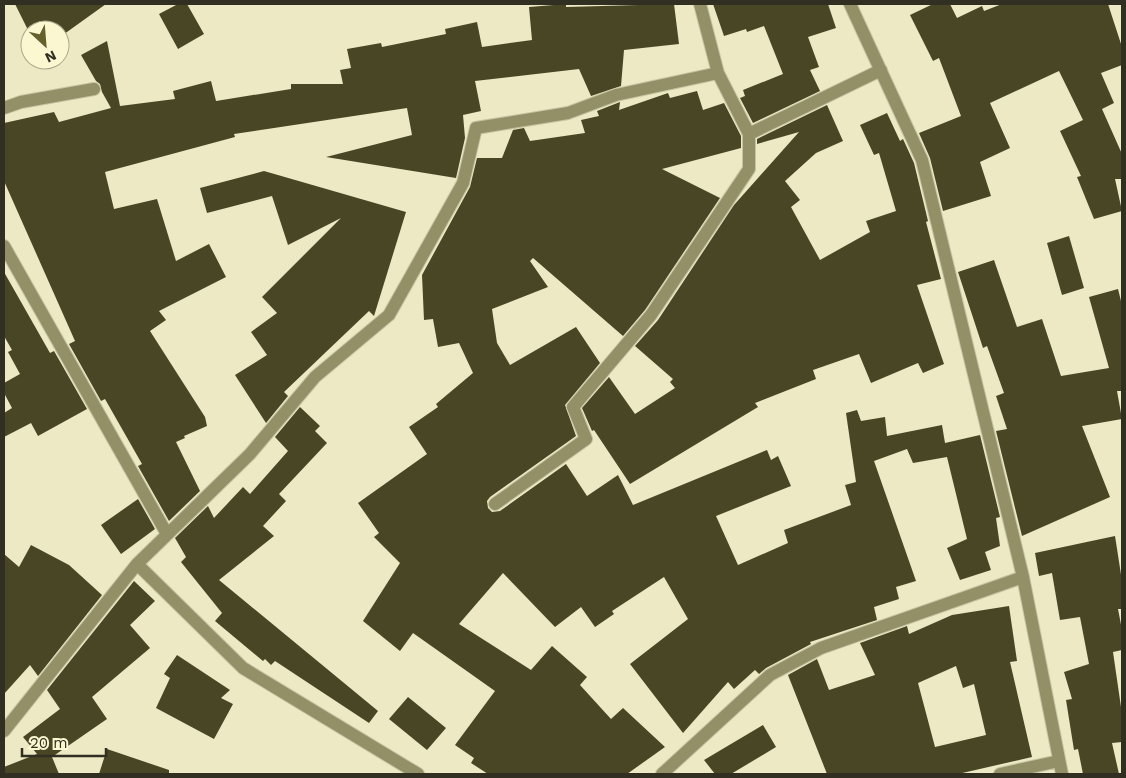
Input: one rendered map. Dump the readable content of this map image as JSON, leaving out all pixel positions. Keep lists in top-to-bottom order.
{
  "scale_bar": "20 m",
  "north": "bottom right"
}
